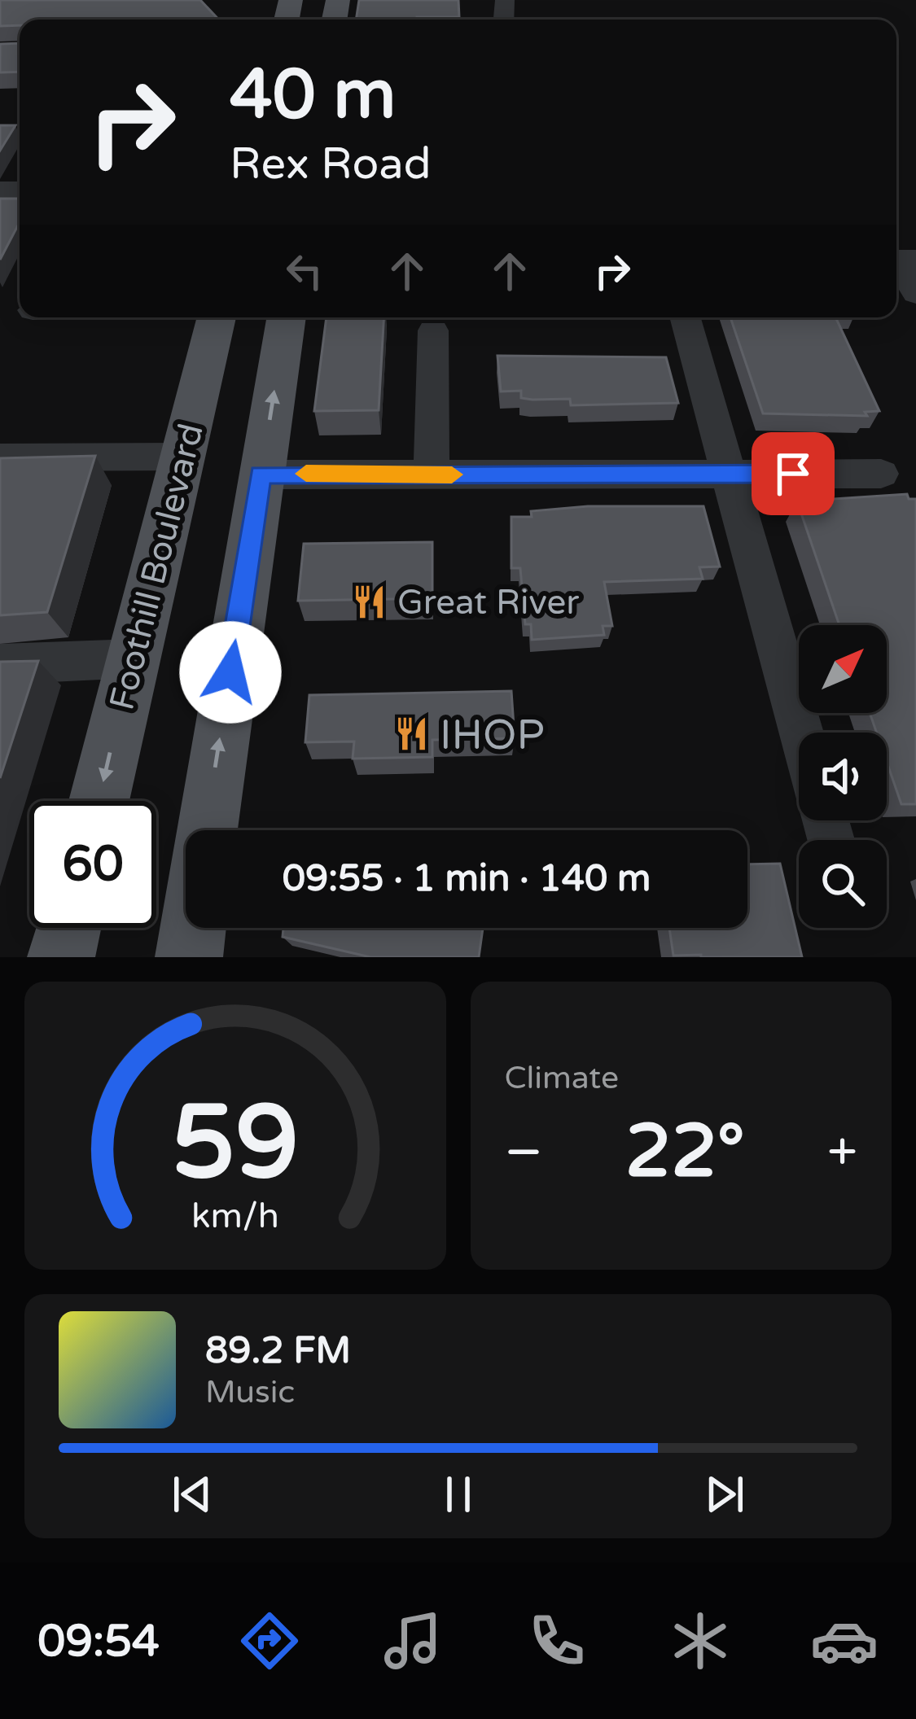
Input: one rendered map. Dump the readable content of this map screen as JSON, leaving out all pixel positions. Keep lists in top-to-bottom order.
{
  "streets": {
    "main road": ["Foothill Boulevard"]
  },
  "places": {
    "restaurant": ["Great River", "IHOP"]
  },
  "north": "top right",
  "page": {
    "turn": ["40 m", "Rex Road"],
    "limit": "60",
    "trip": "09:55 · 1 min · 140 m",
    "tile": "Climate",
    "heat": ["−", "22°", "+"],
    "song": ["89.2 FM", "Music"],
    "tabs": "09:54",
    "gauge": ["59", "km/h"]
  }
}
